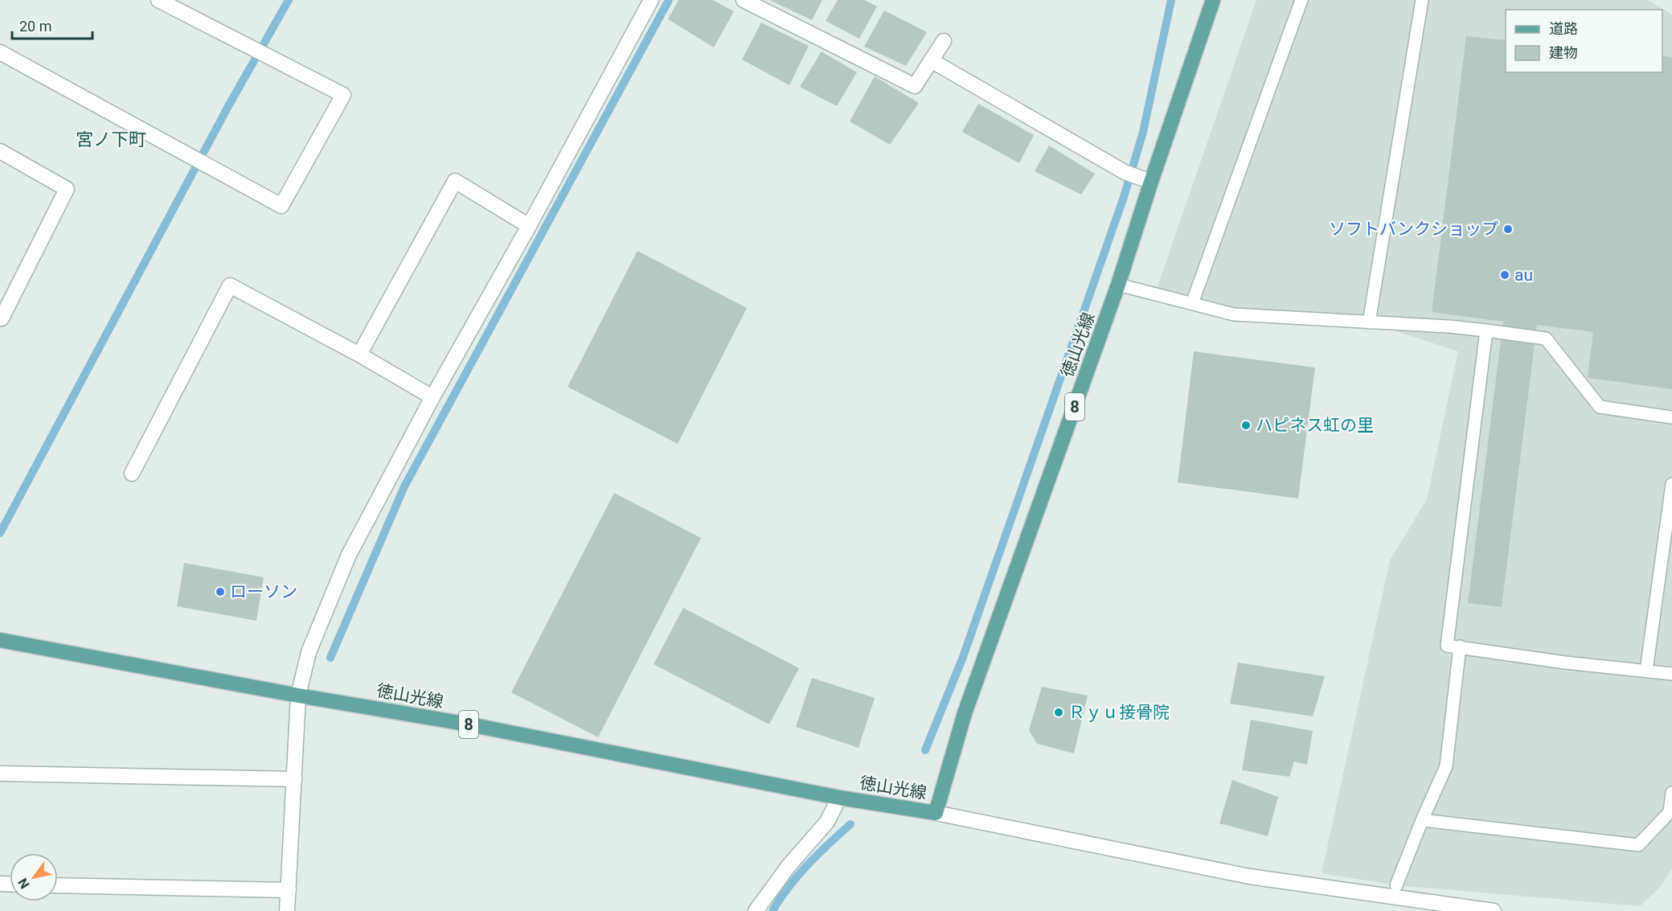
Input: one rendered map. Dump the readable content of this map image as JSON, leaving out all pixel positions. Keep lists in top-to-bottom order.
{
  "streets": {
    "main road": ["徳山光線", "8"]
  },
  "districts": ["宮ノ下町"],
  "places": [
    "ソフトバンクショップ",
    "au",
    "ハピネス虹の里",
    "ローソン",
    "Ｒｙｕ接骨院"
  ],
  "legend": ["道路", "建物"],
  "scale_bar": "20 m",
  "north": "bottom left"
}
